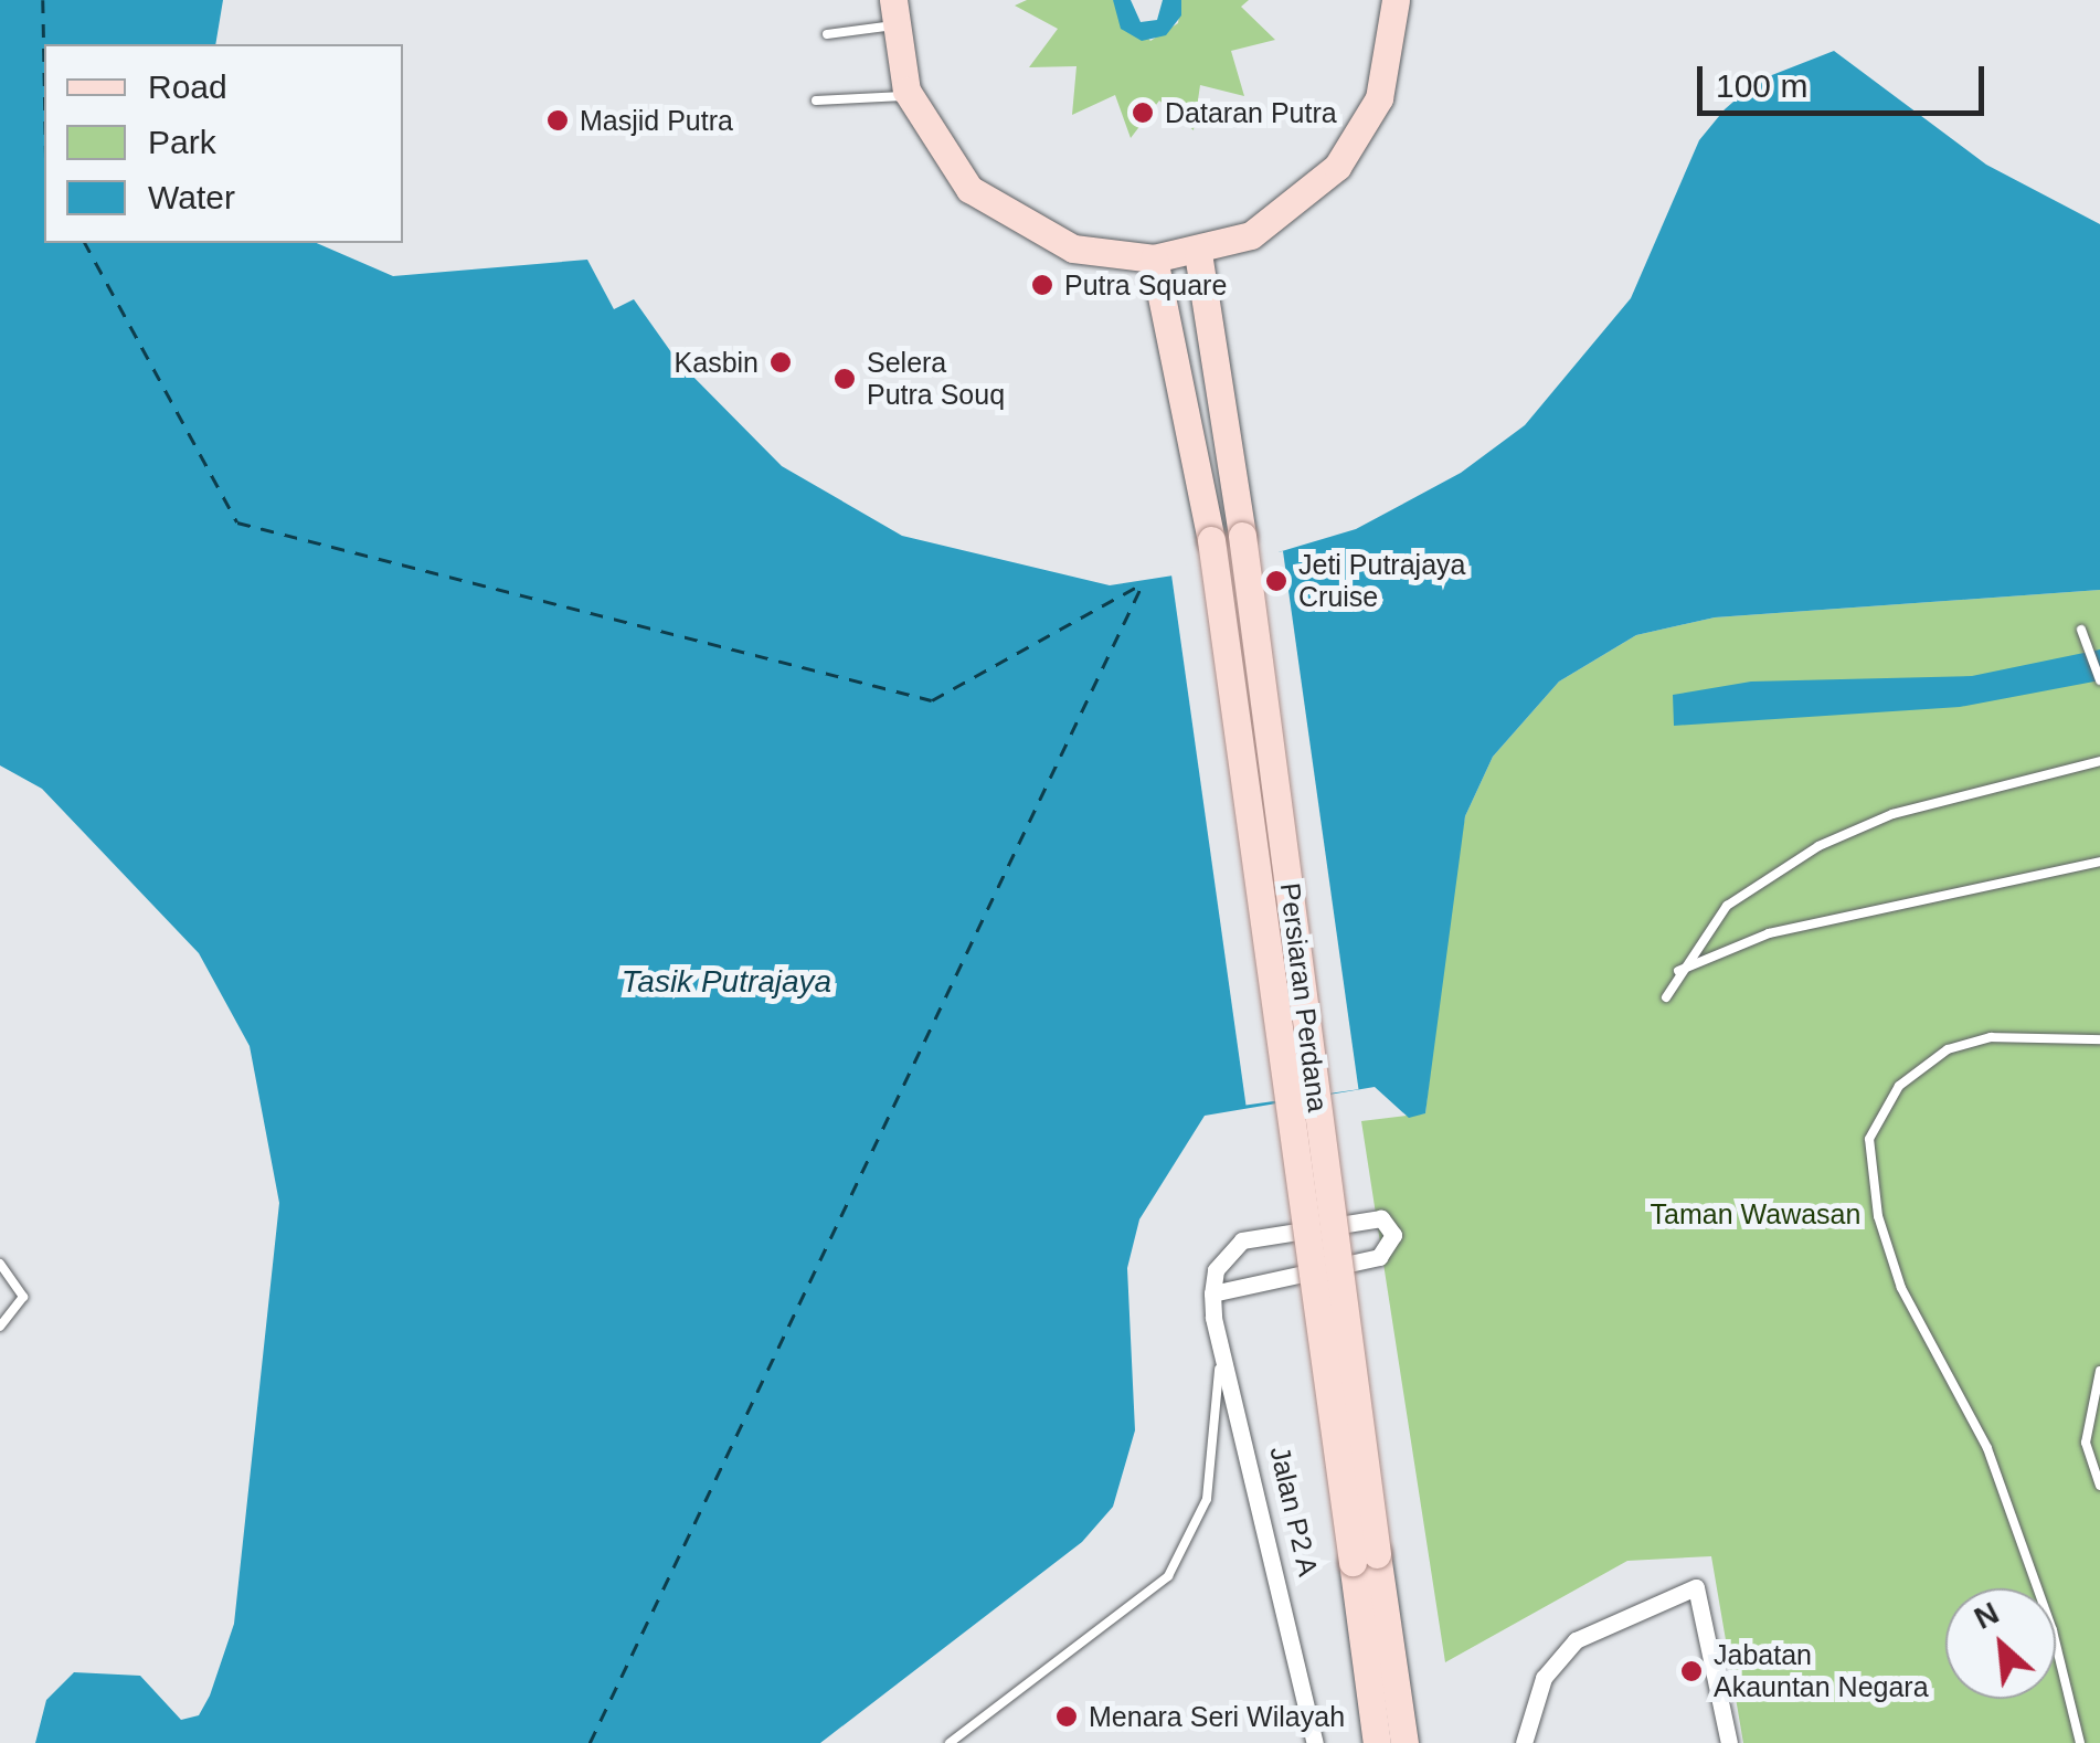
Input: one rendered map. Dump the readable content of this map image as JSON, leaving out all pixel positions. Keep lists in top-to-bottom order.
{
  "streets": {
    "main road": ["Persiaran Perdana"],
    "street": ["Jalan P2 A"]
  },
  "water": ["Tasik Putrajaya"],
  "parks": ["Taman Wawasan"],
  "places": [
    "Dataran Putra",
    "Masjid Putra",
    "Putra Square",
    "Kasbin",
    "Selera Putra Souq",
    "Jeti Putrajaya Cruise",
    "Jabatan Akauntan Negara",
    "Menara Seri Wilayah"
  ],
  "legend": ["Road", "Park", "Water"],
  "scale_bar": "100 m",
  "north": "top left"
}
